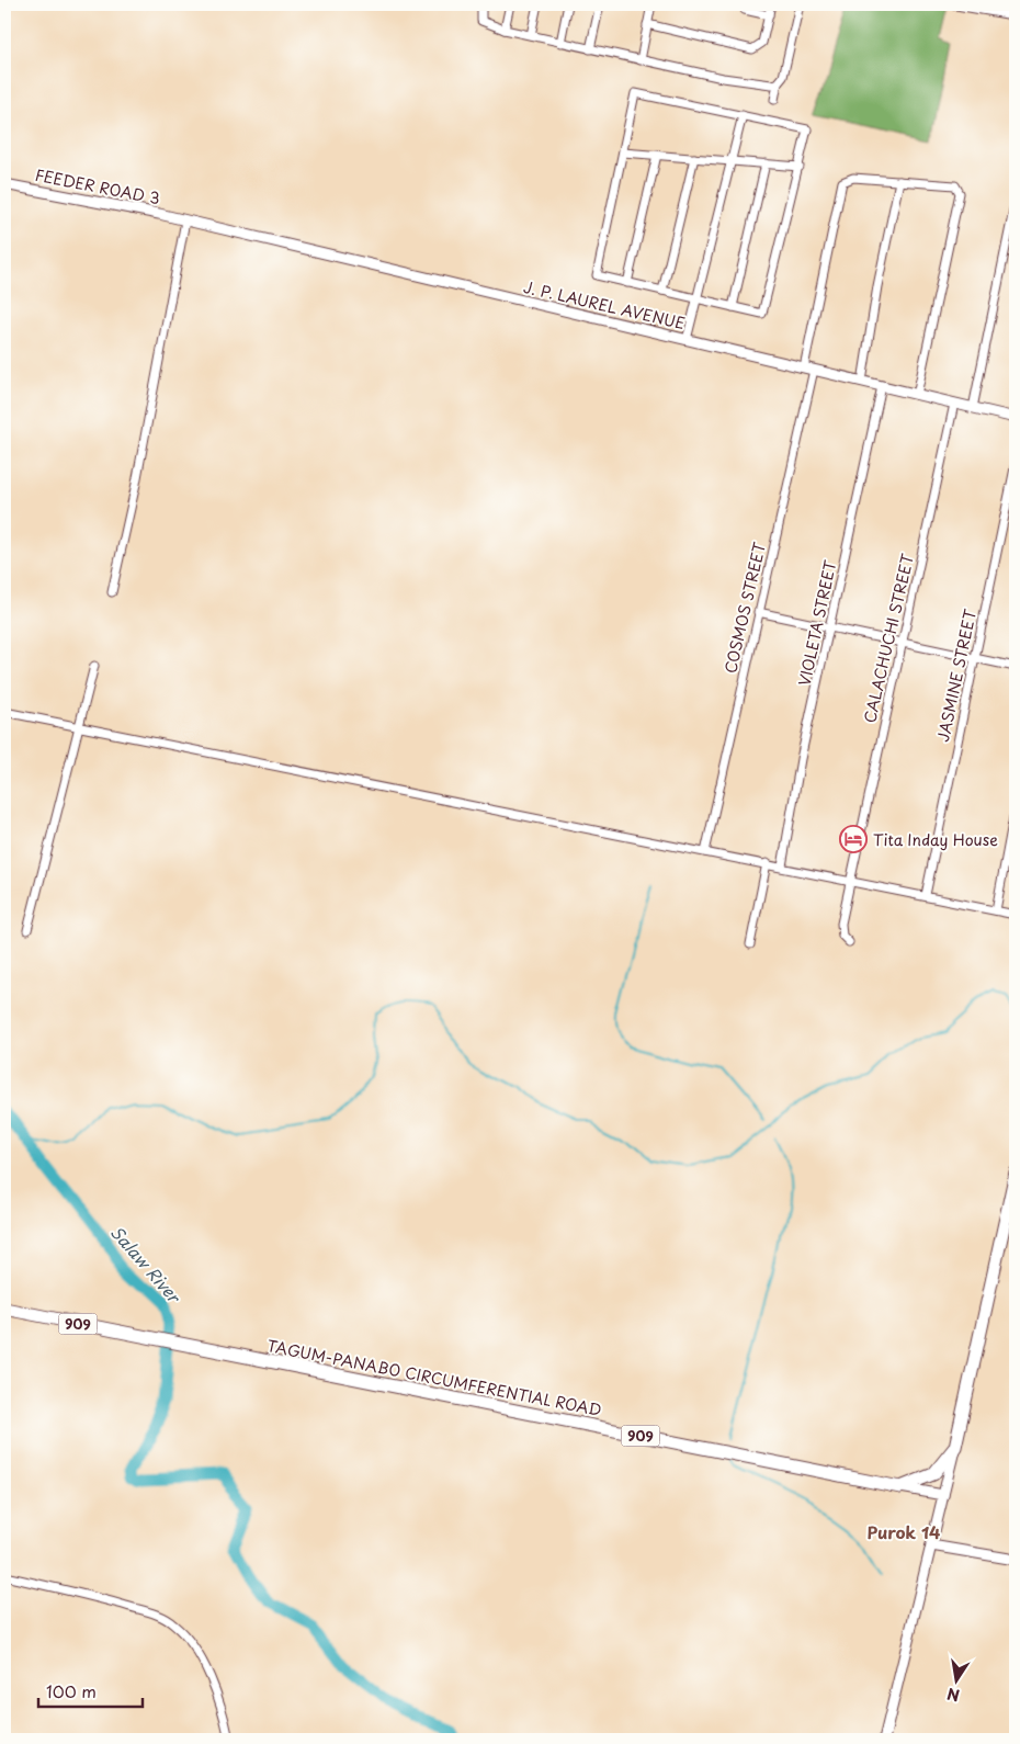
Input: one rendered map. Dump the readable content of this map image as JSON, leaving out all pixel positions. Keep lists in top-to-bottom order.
{
  "streets": {
    "main road": ["909", "TAGUM-PANABO CIRCUMFERENTIAL ROAD"],
    "street": [
      "FEEDER ROAD 3",
      "J. P. LAUREL AVENUE",
      "COSMOS STREET",
      "VIOLETA STREET",
      "CALACHUCHI STREET",
      "JASMINE STREET"
    ]
  },
  "crossings": [
    ["FEEDER ROAD 3", "J. P. LAUREL AVENUE"],
    ["J. P. LAUREL AVENUE", "COSMOS STREET"],
    ["J. P. LAUREL AVENUE", "VIOLETA STREET"],
    ["J. P. LAUREL AVENUE", "CALACHUCHI STREET"]
  ],
  "districts": ["Purok 14"],
  "water": ["Salaw River"],
  "places": {
    "hotel": ["Tita Inday House"]
  },
  "scale_bar": "100 m",
  "north": "bottom"
}
